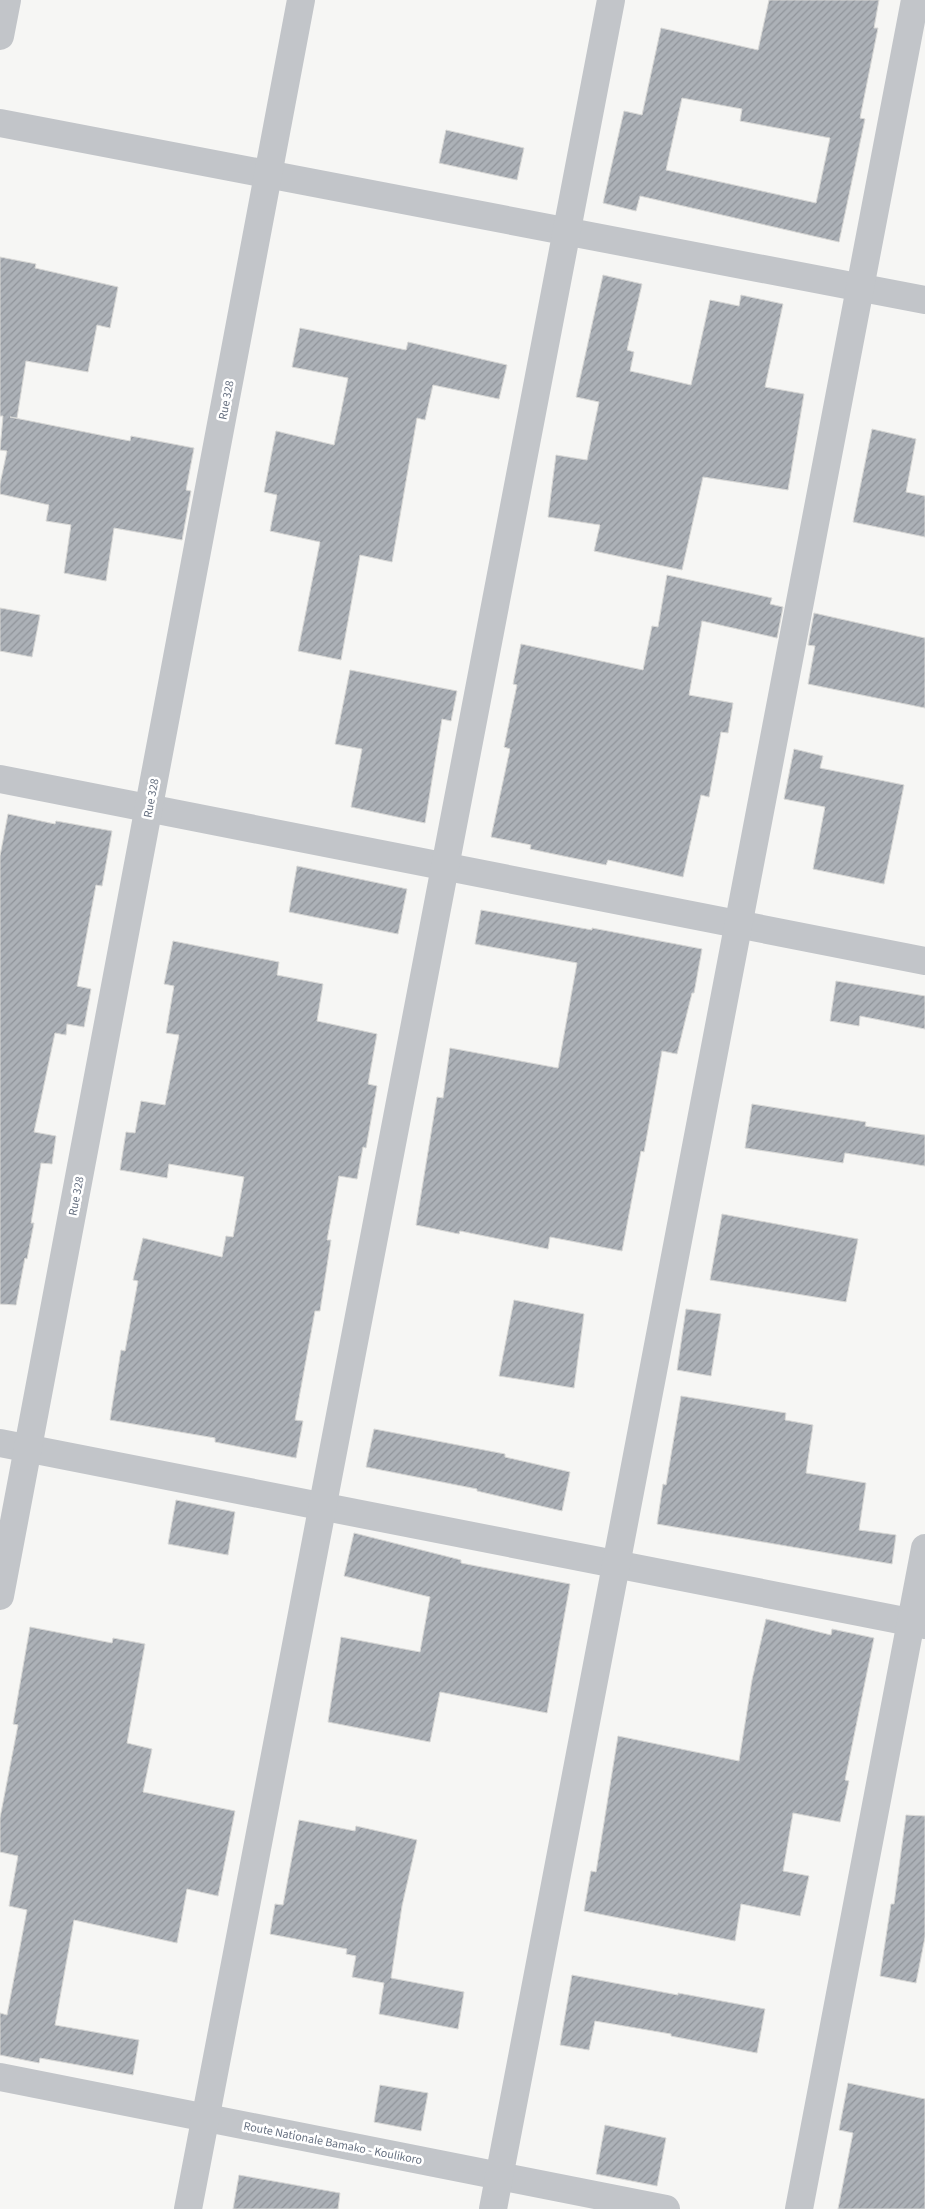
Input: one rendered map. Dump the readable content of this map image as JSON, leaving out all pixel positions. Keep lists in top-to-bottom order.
{
  "streets": {
    "street": ["Rue 328", "Route Nationale Bamako - Koulikoro"]
  }
}
